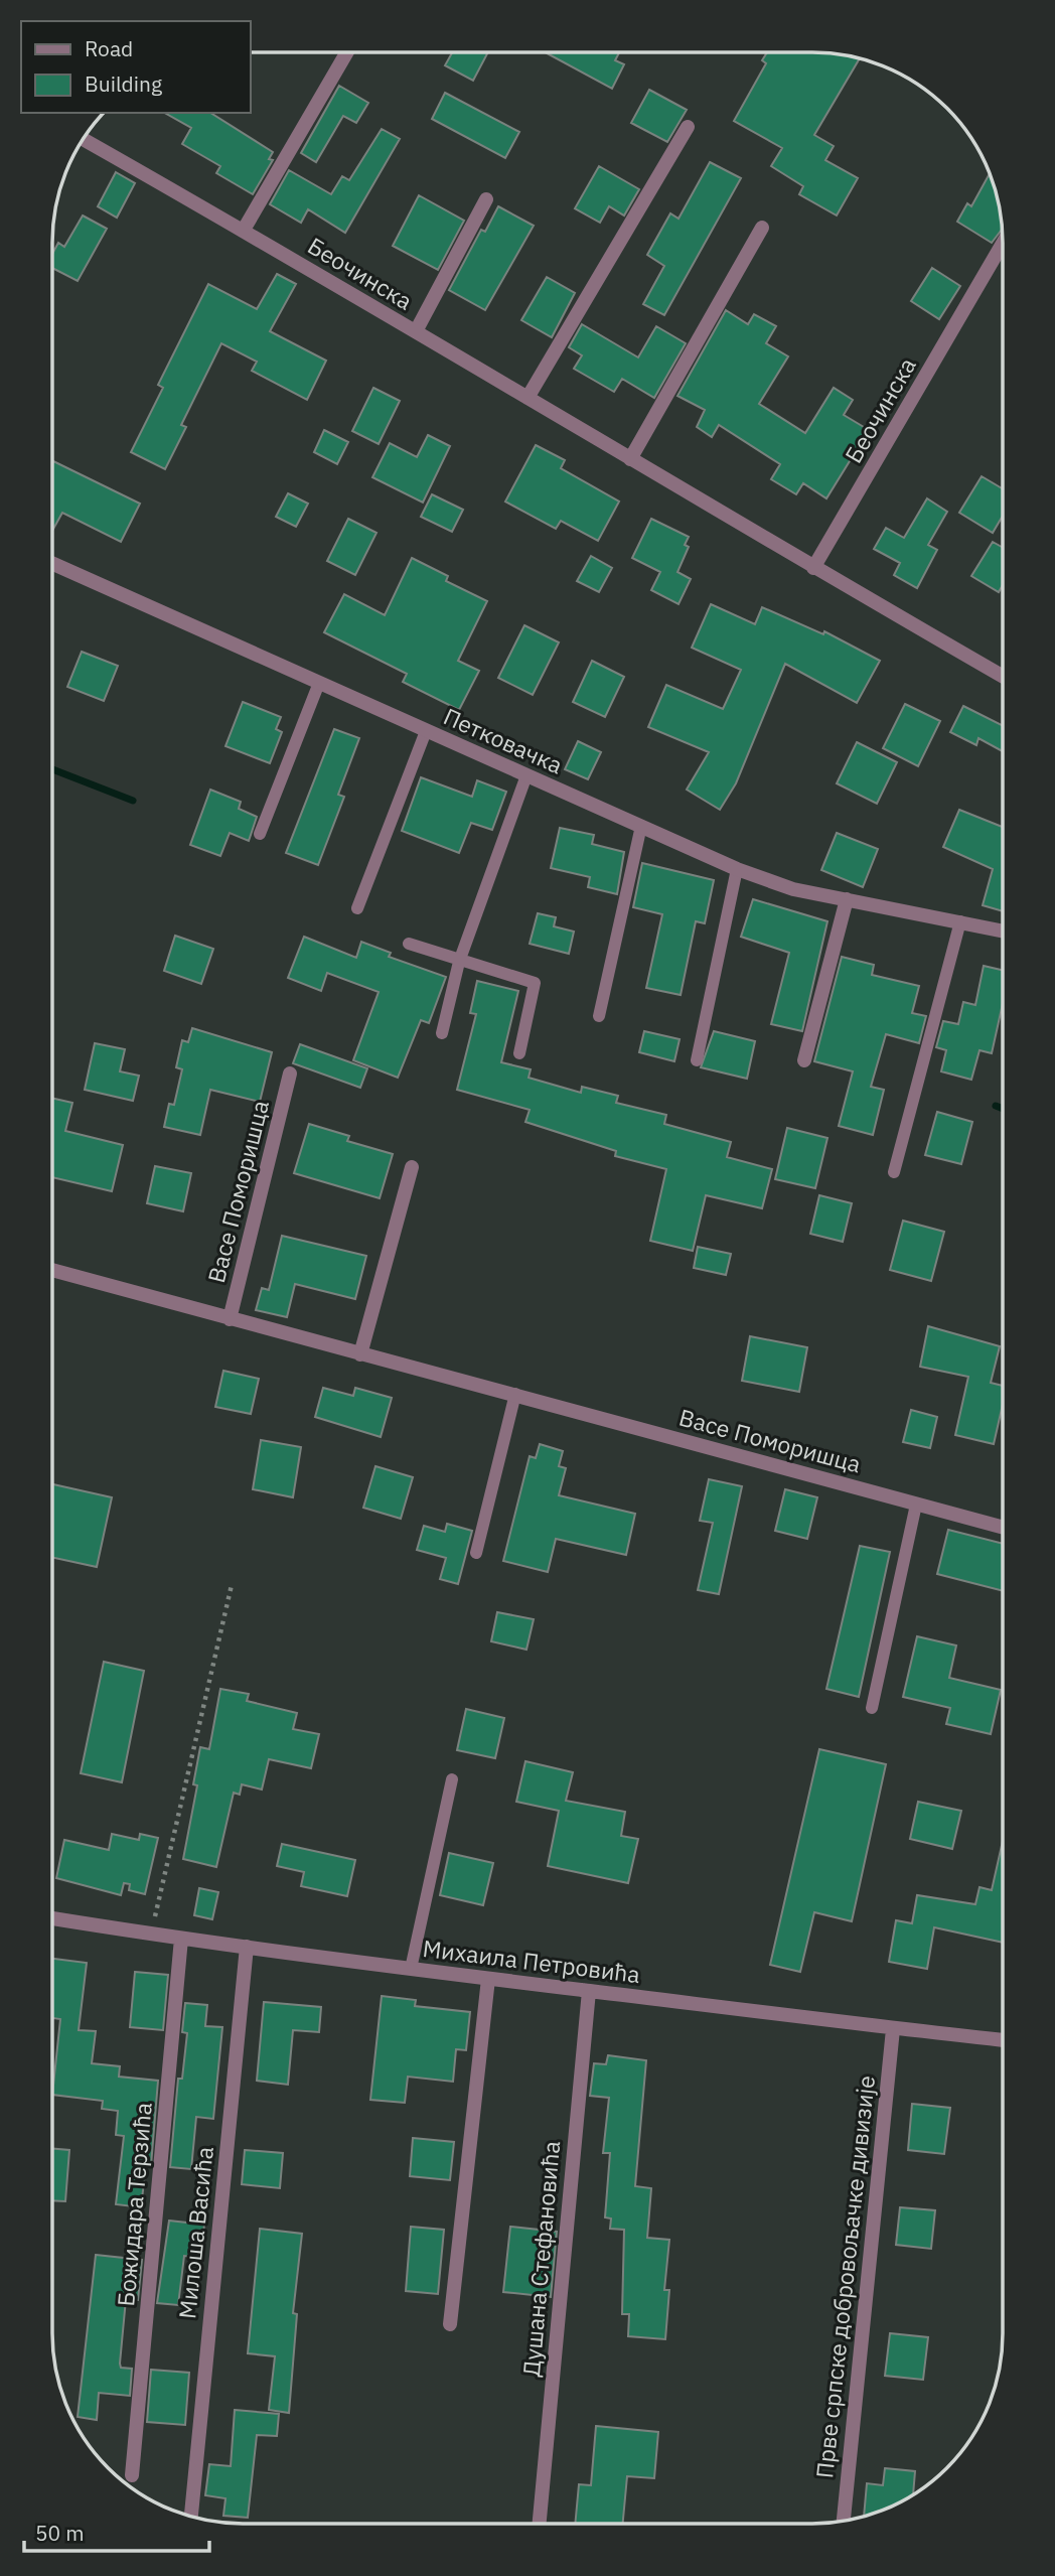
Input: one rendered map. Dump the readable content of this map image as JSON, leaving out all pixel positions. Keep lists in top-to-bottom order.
{
  "streets": {
    "street": [
      "Беочинска",
      "Петковачка",
      "Васе Поморишца",
      "Михаила Петровића",
      "Божидара Терзића",
      "Милоша Васића",
      "Душана Стефановића",
      "Прве српске добровољачке дивизије"
    ]
  },
  "crossings": [
    ["Михаила Петровића", "Божидара Терзића"],
    ["Михаила Петровића", "Милоша Васића"],
    ["Михаила Петровића", "Душана Стефановића"],
    ["Михаила Петровића", "Прве српске добровољачке дивизије"]
  ],
  "legend": ["Road", "Building"],
  "scale_bar": "50 m"
}
